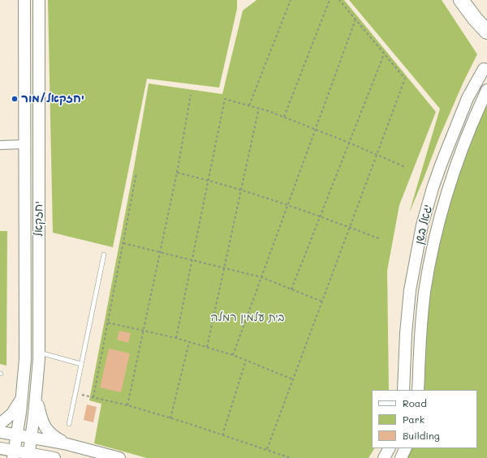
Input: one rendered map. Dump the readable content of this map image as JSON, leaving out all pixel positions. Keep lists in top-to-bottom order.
{
  "streets": {
    "main road": ["יחזקאל", "יגאל בשן"]
  },
  "parks": ["בית עלמין רמלה"],
  "places": ["יחזקאל/מור"],
  "legend": ["Road", "Park", "Building"]
}
